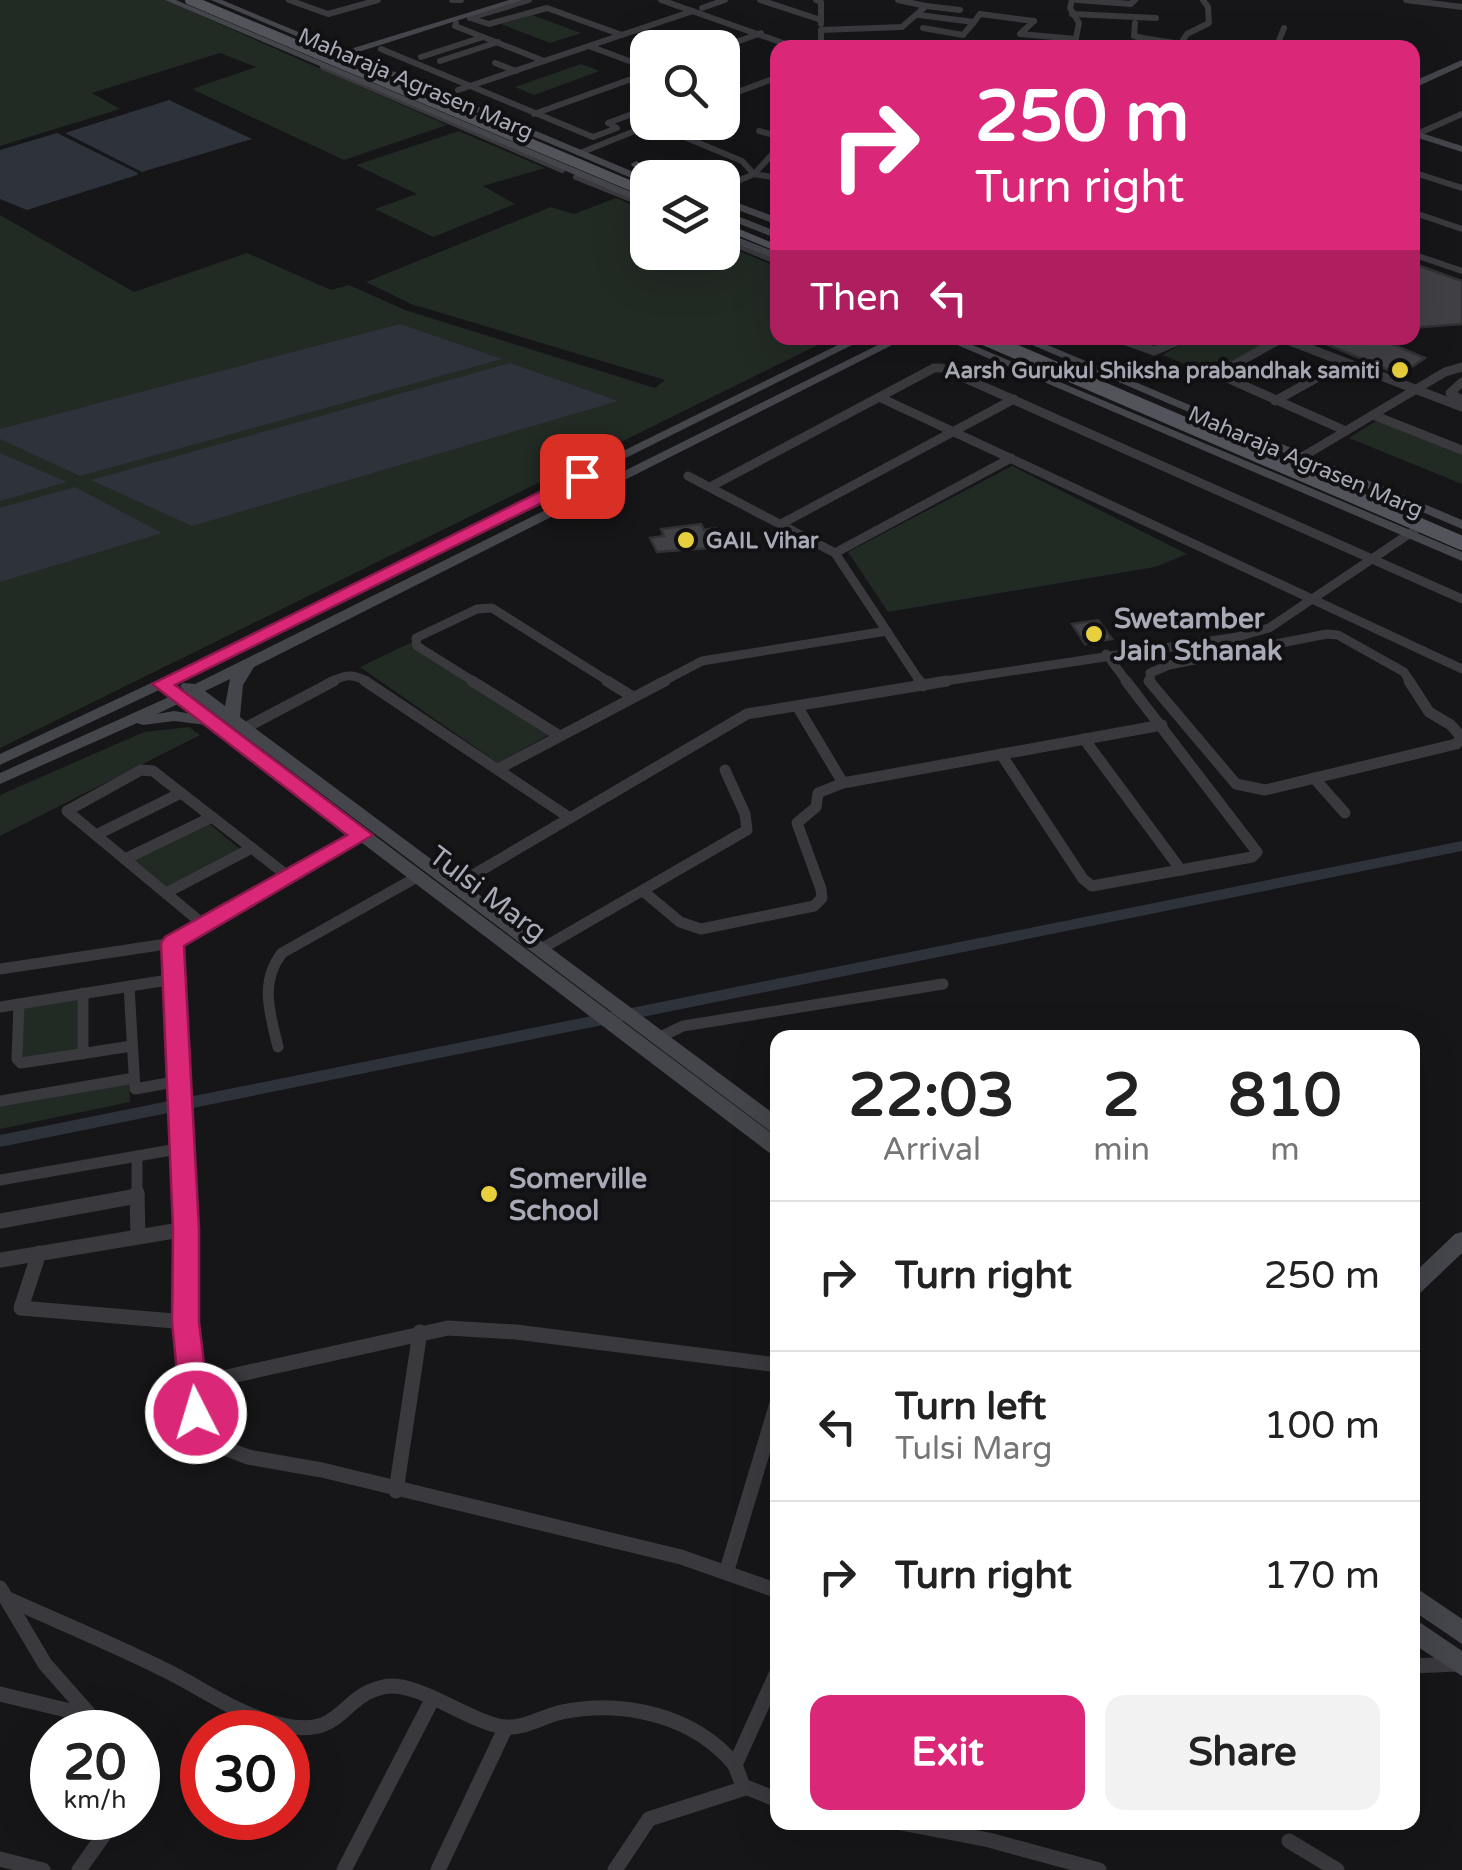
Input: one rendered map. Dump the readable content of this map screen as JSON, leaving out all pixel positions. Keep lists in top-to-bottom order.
{
  "streets": {
    "street": ["Maharaja Agrasen Marg", "Tulsi Marg"]
  },
  "places": [
    "Aarsh Gurukul Shiksha prabandhak samiti",
    "GAIL Vihar",
    "Swetamber Jain Sthanak",
    "Somerville School"
  ],
  "page": {
    "turn": ["250 m", "Turn right"],
    "then": "Then",
    "eta": [
      "22:03",
      "Arrival",
      "2",
      "min",
      "810",
      "m"
    ],
    "list": [
      {
        "name": "Turn right",
        "value": "250 m"
      },
      {
        "name": "Turn left",
        "note": "Tulsi Marg",
        "value": "100 m"
      },
      {
        "name": "Turn right",
        "value": "170 m"
      }
    ],
    "buttons": ["Exit", "Share"],
    "speed": "20 km/h",
    "limit": "30"
  }
}
